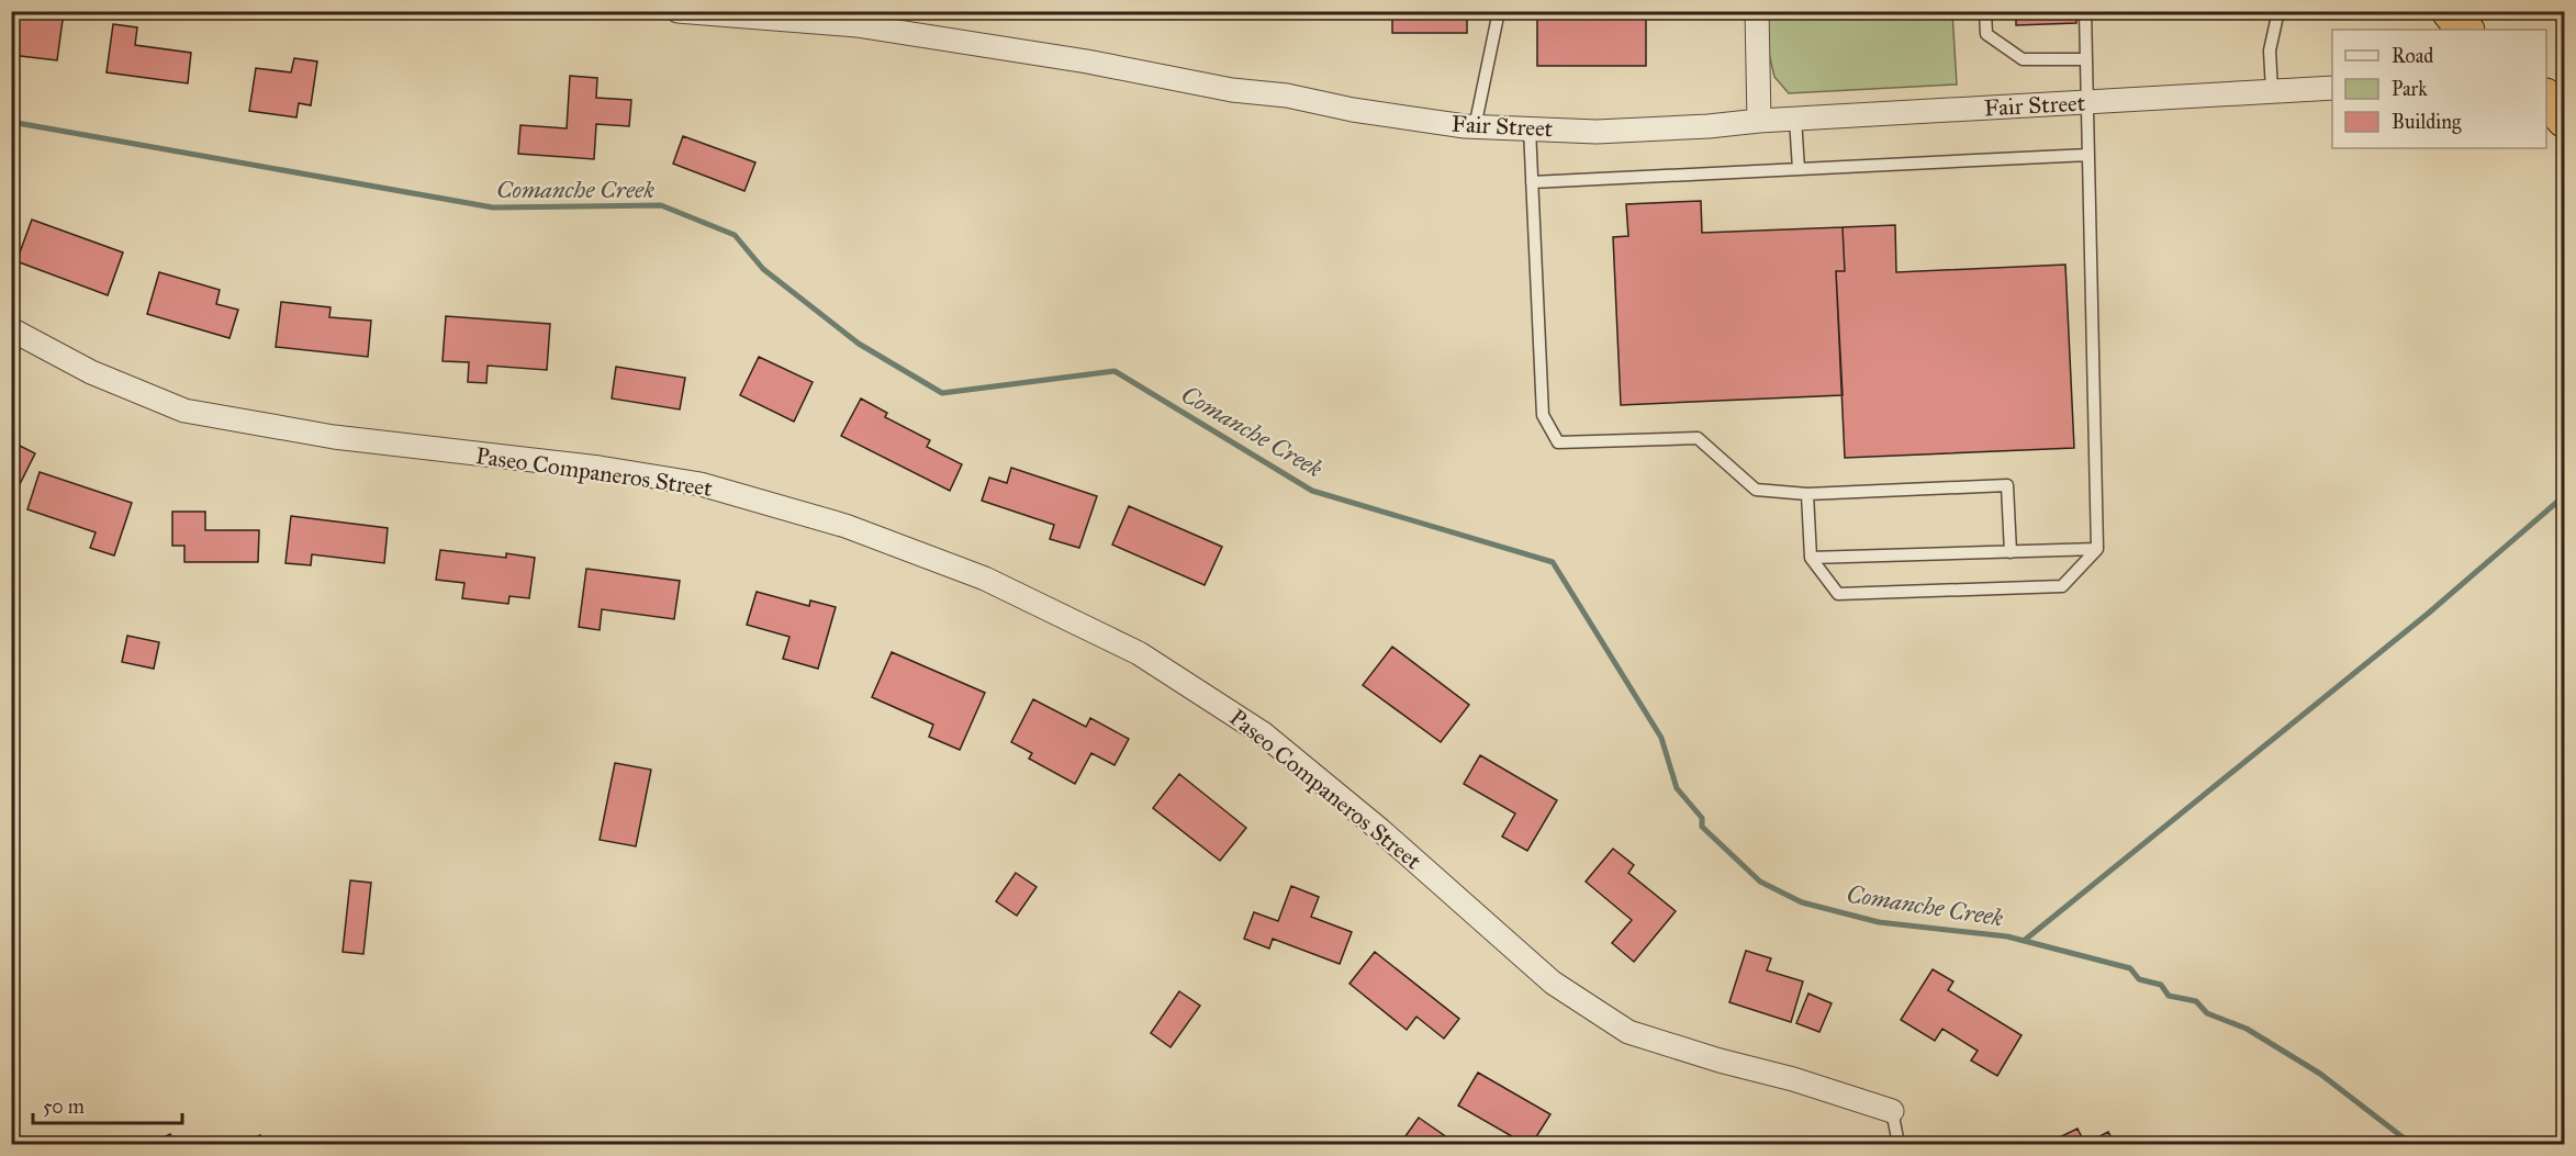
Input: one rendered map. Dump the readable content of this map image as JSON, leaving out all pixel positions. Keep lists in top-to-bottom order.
{
  "streets": {
    "street": ["Fair Street", "Paseo Companeros Street"]
  },
  "water": ["Comanche Creek"],
  "legend": ["Road", "Park", "Building"],
  "scale_bar": "50 m"
}
